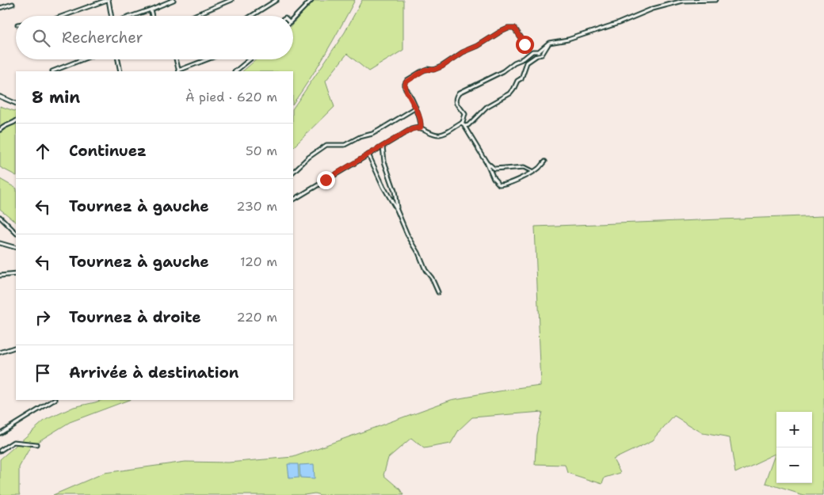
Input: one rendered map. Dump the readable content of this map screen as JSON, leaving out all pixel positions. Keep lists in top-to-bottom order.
{
  "page": {
    "search": "Rechercher",
    "heading": ["8 min", "À pied · 620 m"],
    "list": [
      ["Continuez", "50 m"],
      ["Tournez à gauche", "230 m"],
      ["Tournez à gauche", "120 m"],
      ["Tournez à droite", "220 m"],
      "Arrivée à destination"
    ],
    "map_buttons": ["+", "−"]
  }
}
